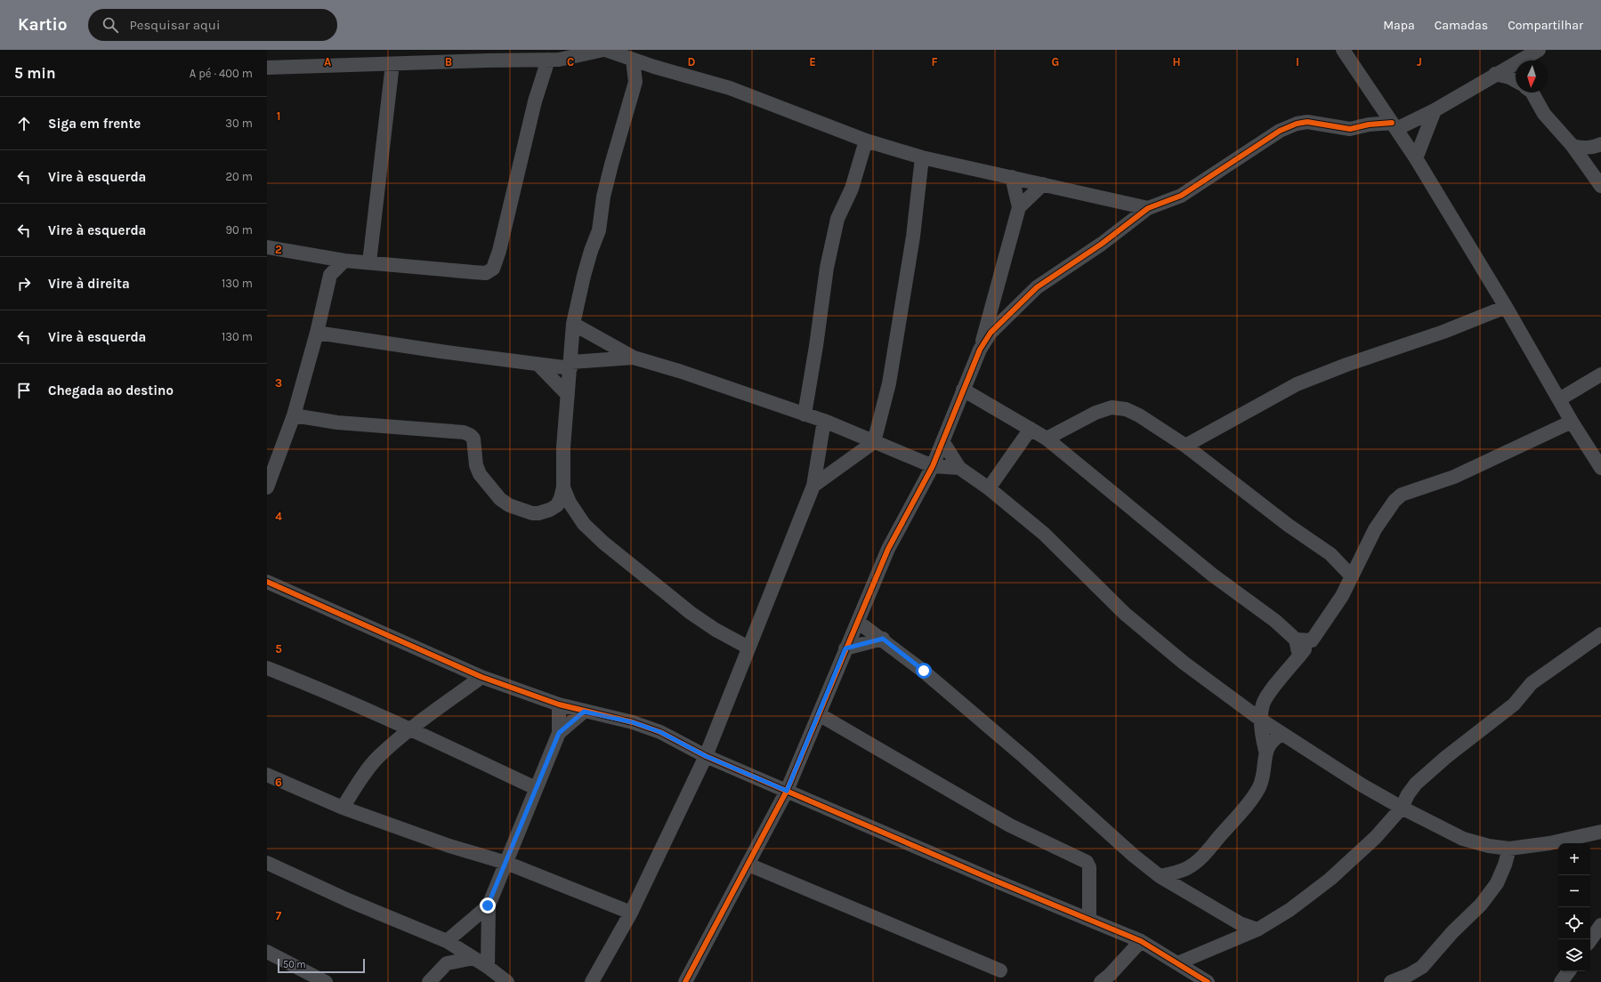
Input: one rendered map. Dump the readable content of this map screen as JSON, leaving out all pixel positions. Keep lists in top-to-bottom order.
{
  "scale_bar": "50 m",
  "north": "bottom",
  "page": {
    "header": "Kartio",
    "search": "Pesquisar aqui",
    "nav": ["Mapa", "Camadas", "Compartilhar"],
    "heading": ["5 min", "A pé · 400 m"],
    "list": [
      ["Siga em frente", "30 m"],
      ["Vire à esquerda", "20 m"],
      ["Vire à esquerda", "90 m"],
      ["Vire à direita", "130 m"],
      ["Vire à esquerda", "130 m"],
      "Chegada ao destino"
    ],
    "map_buttons": ["+", "−"],
    "scale": "50 m"
  },
  "grid": {
    "columns": [
      "A",
      "B",
      "C",
      "D",
      "E",
      "F",
      "G",
      "H",
      "I",
      "J"
    ],
    "rows": [
      "1",
      "2",
      "3",
      "4",
      "5",
      "6",
      "7"
    ]
  }
}
